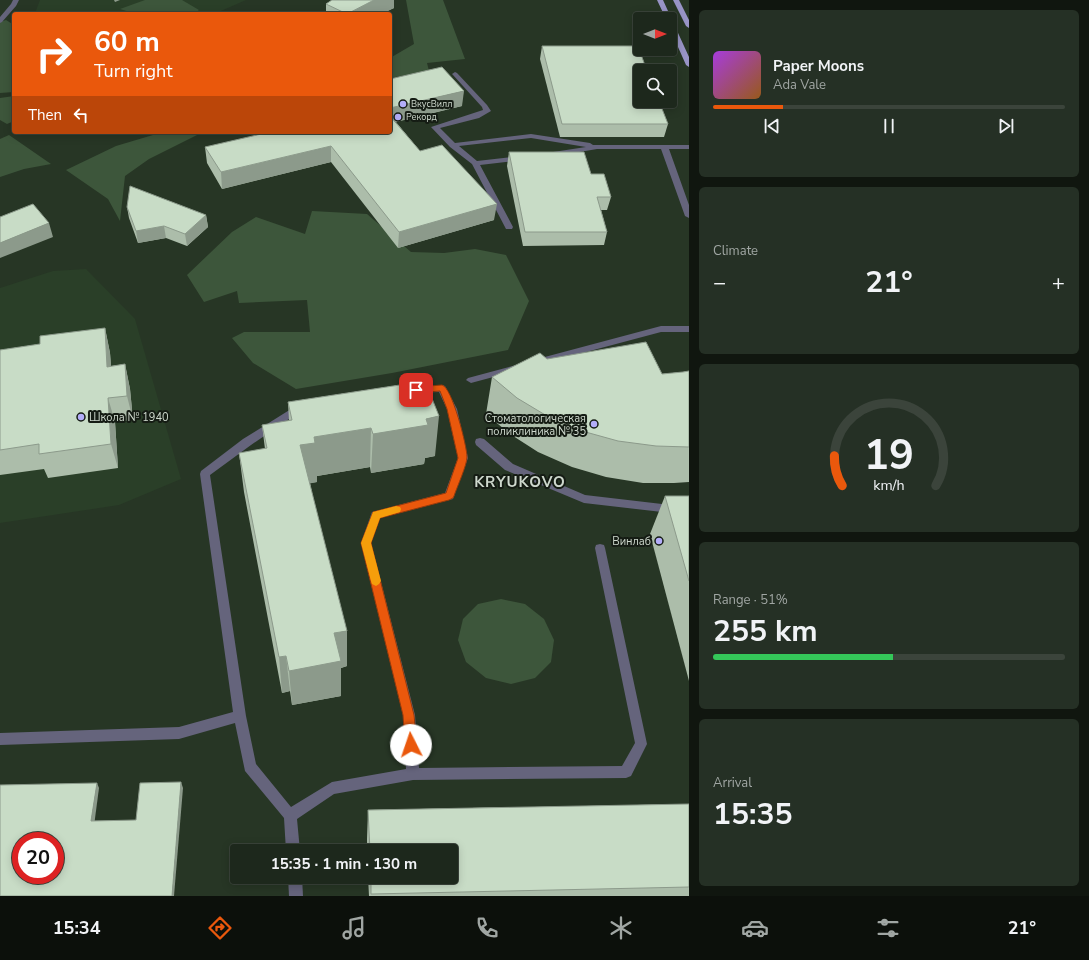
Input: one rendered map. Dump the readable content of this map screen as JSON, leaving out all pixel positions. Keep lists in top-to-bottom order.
{
  "districts": ["KRYUKOVO"],
  "places": [
    "ВкусВилл",
    "Рекорд",
    "Школа № 1940",
    "Стоматологическая поликлиника № 35",
    "Винлаб"
  ],
  "north": "right",
  "page": {
    "turn": ["60 m", "Turn right"],
    "song": ["Paper Moons", "Ada Vale"],
    "then": "Then",
    "tile": [
      "Climate",
      ["Range · 51%", "255 km"],
      ["Arrival", "15:35"]
    ],
    "heat": ["−", "21°", "+"],
    "limit": "20",
    "trip": "15:35 · 1 min · 130 m",
    "tabs": ["15:34", "21°"],
    "gauge": ["19", "km/h"]
  }
}
